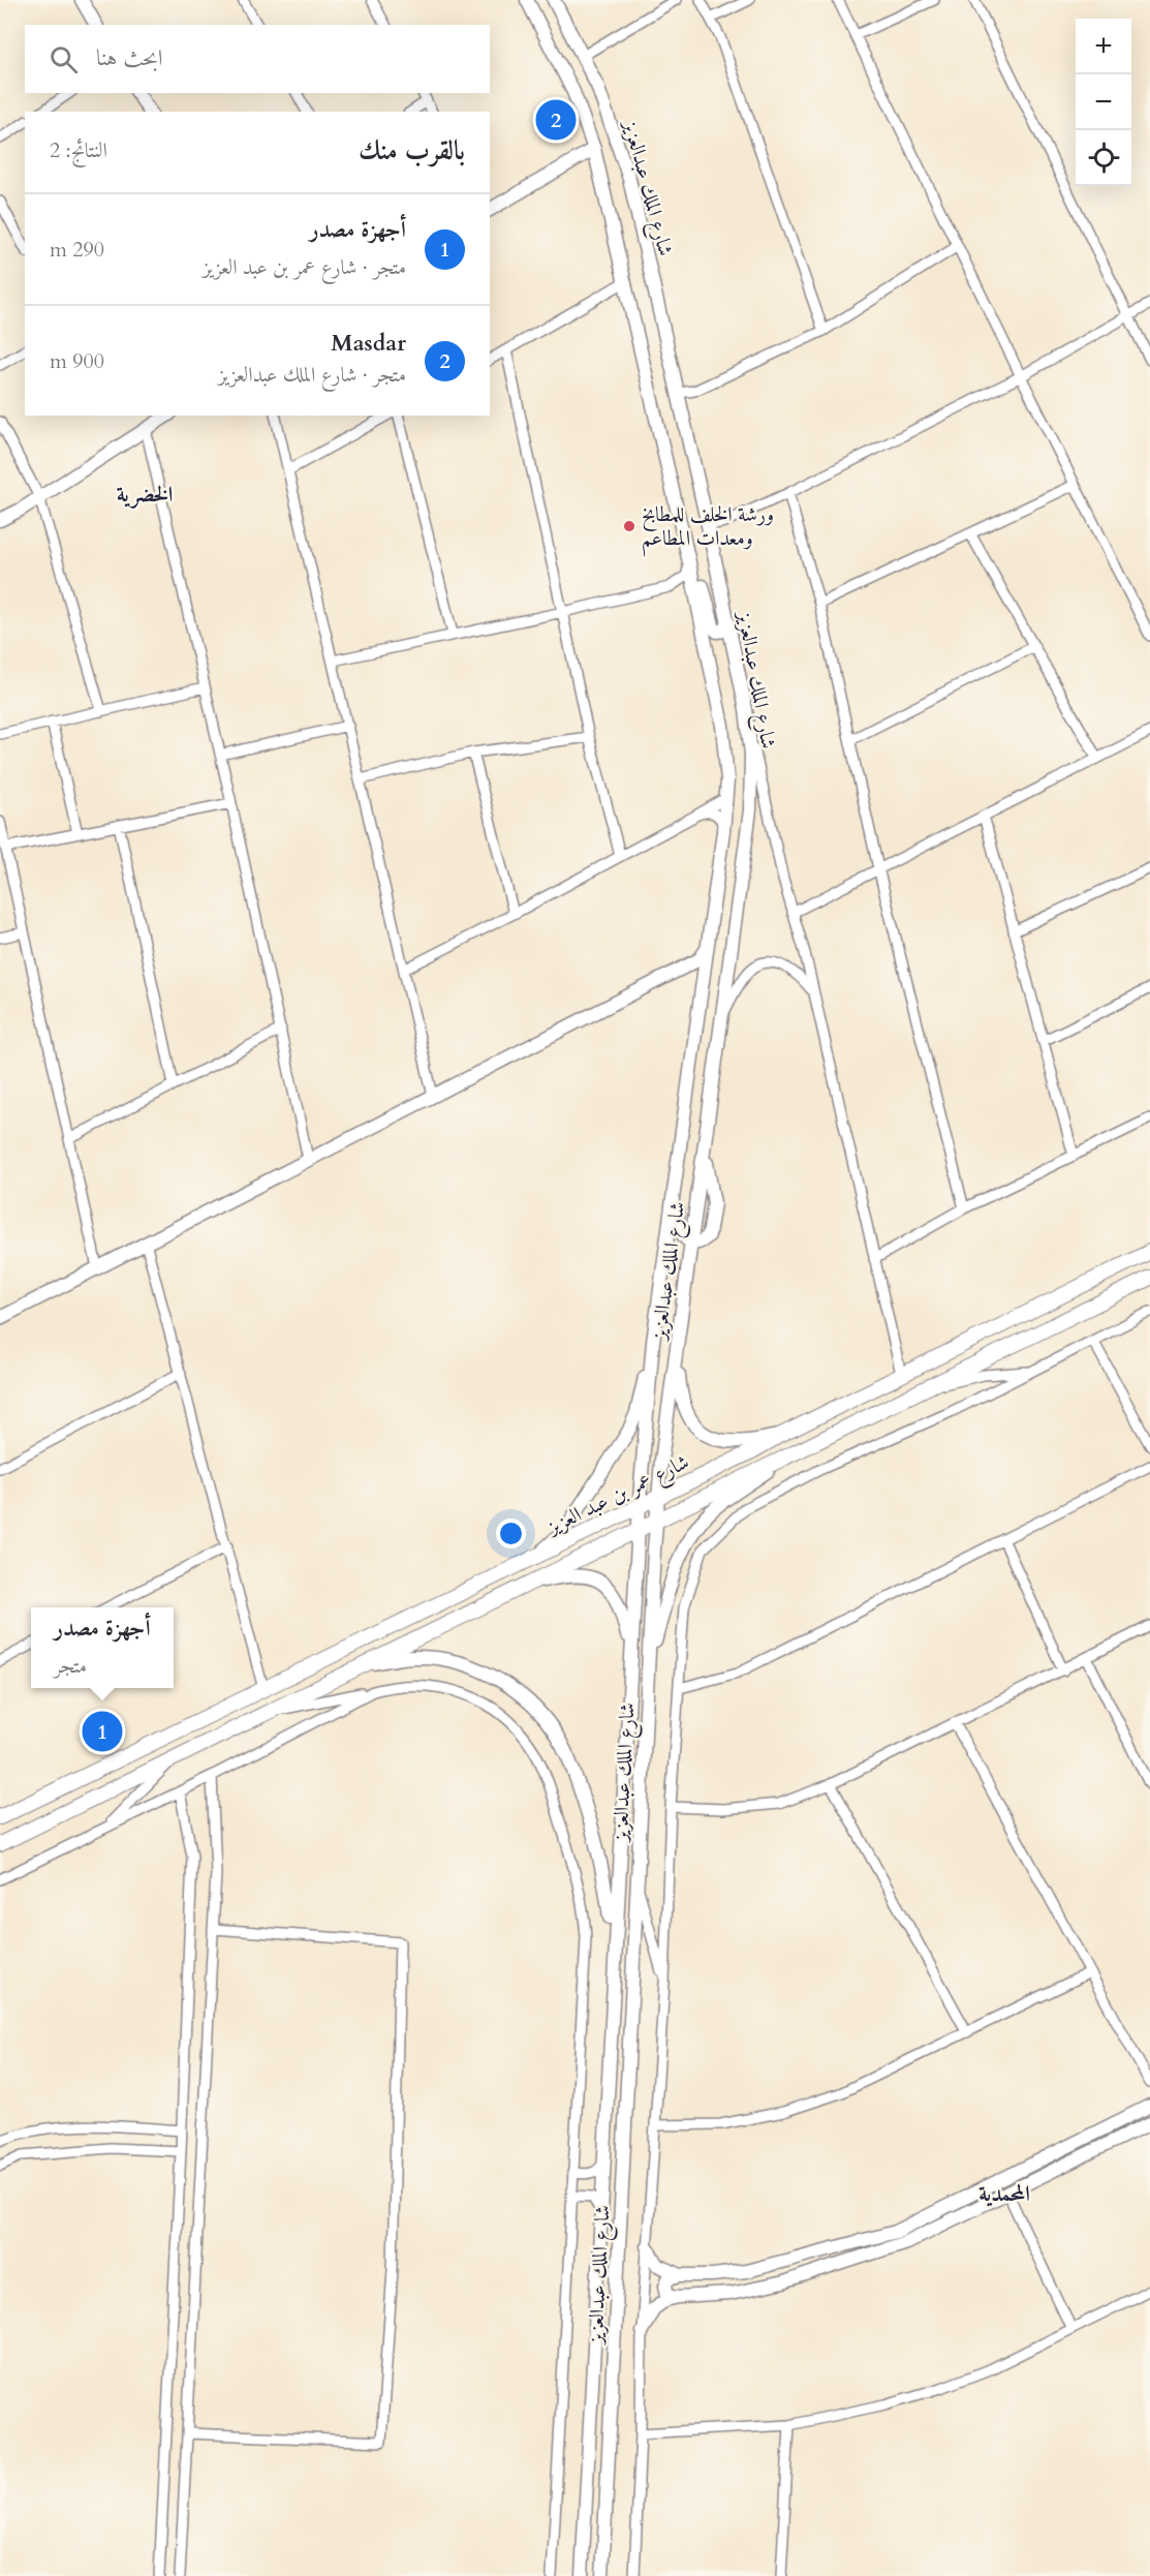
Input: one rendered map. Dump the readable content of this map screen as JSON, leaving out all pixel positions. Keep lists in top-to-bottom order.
{
  "streets": {
    "main road": ["شارع عمر بن عبد العزيز"],
    "street": ["شارع الملك عبدالعزيز"]
  },
  "crossings": [
    ["شارع الملك عبدالعزيز", "شارع عمر بن عبد العزيز"]
  ],
  "districts": ["الخضرية", "المحمدية"],
  "places": ["ورشة الخلف للمطابخ ومعدات المطاعم"],
  "page": {
    "map_buttons": ["+", "−"],
    "search": "ابحث هنا",
    "pins": ["2", "1"],
    "heading": ["بالقرب منك", "النتائج: 2"],
    "list": [
      {
        "mark": "1",
        "name": "أجهزة مصدر",
        "note": "متجر · شارع عمر بن عبد العزيز",
        "value": "290 m"
      },
      {
        "mark": "2",
        "name": "Masdar",
        "note": "متجر · شارع الملك عبدالعزيز",
        "value": "900 m"
      }
    ],
    "popup": ["أجهزة مصدر", "متجر"]
  }
}
